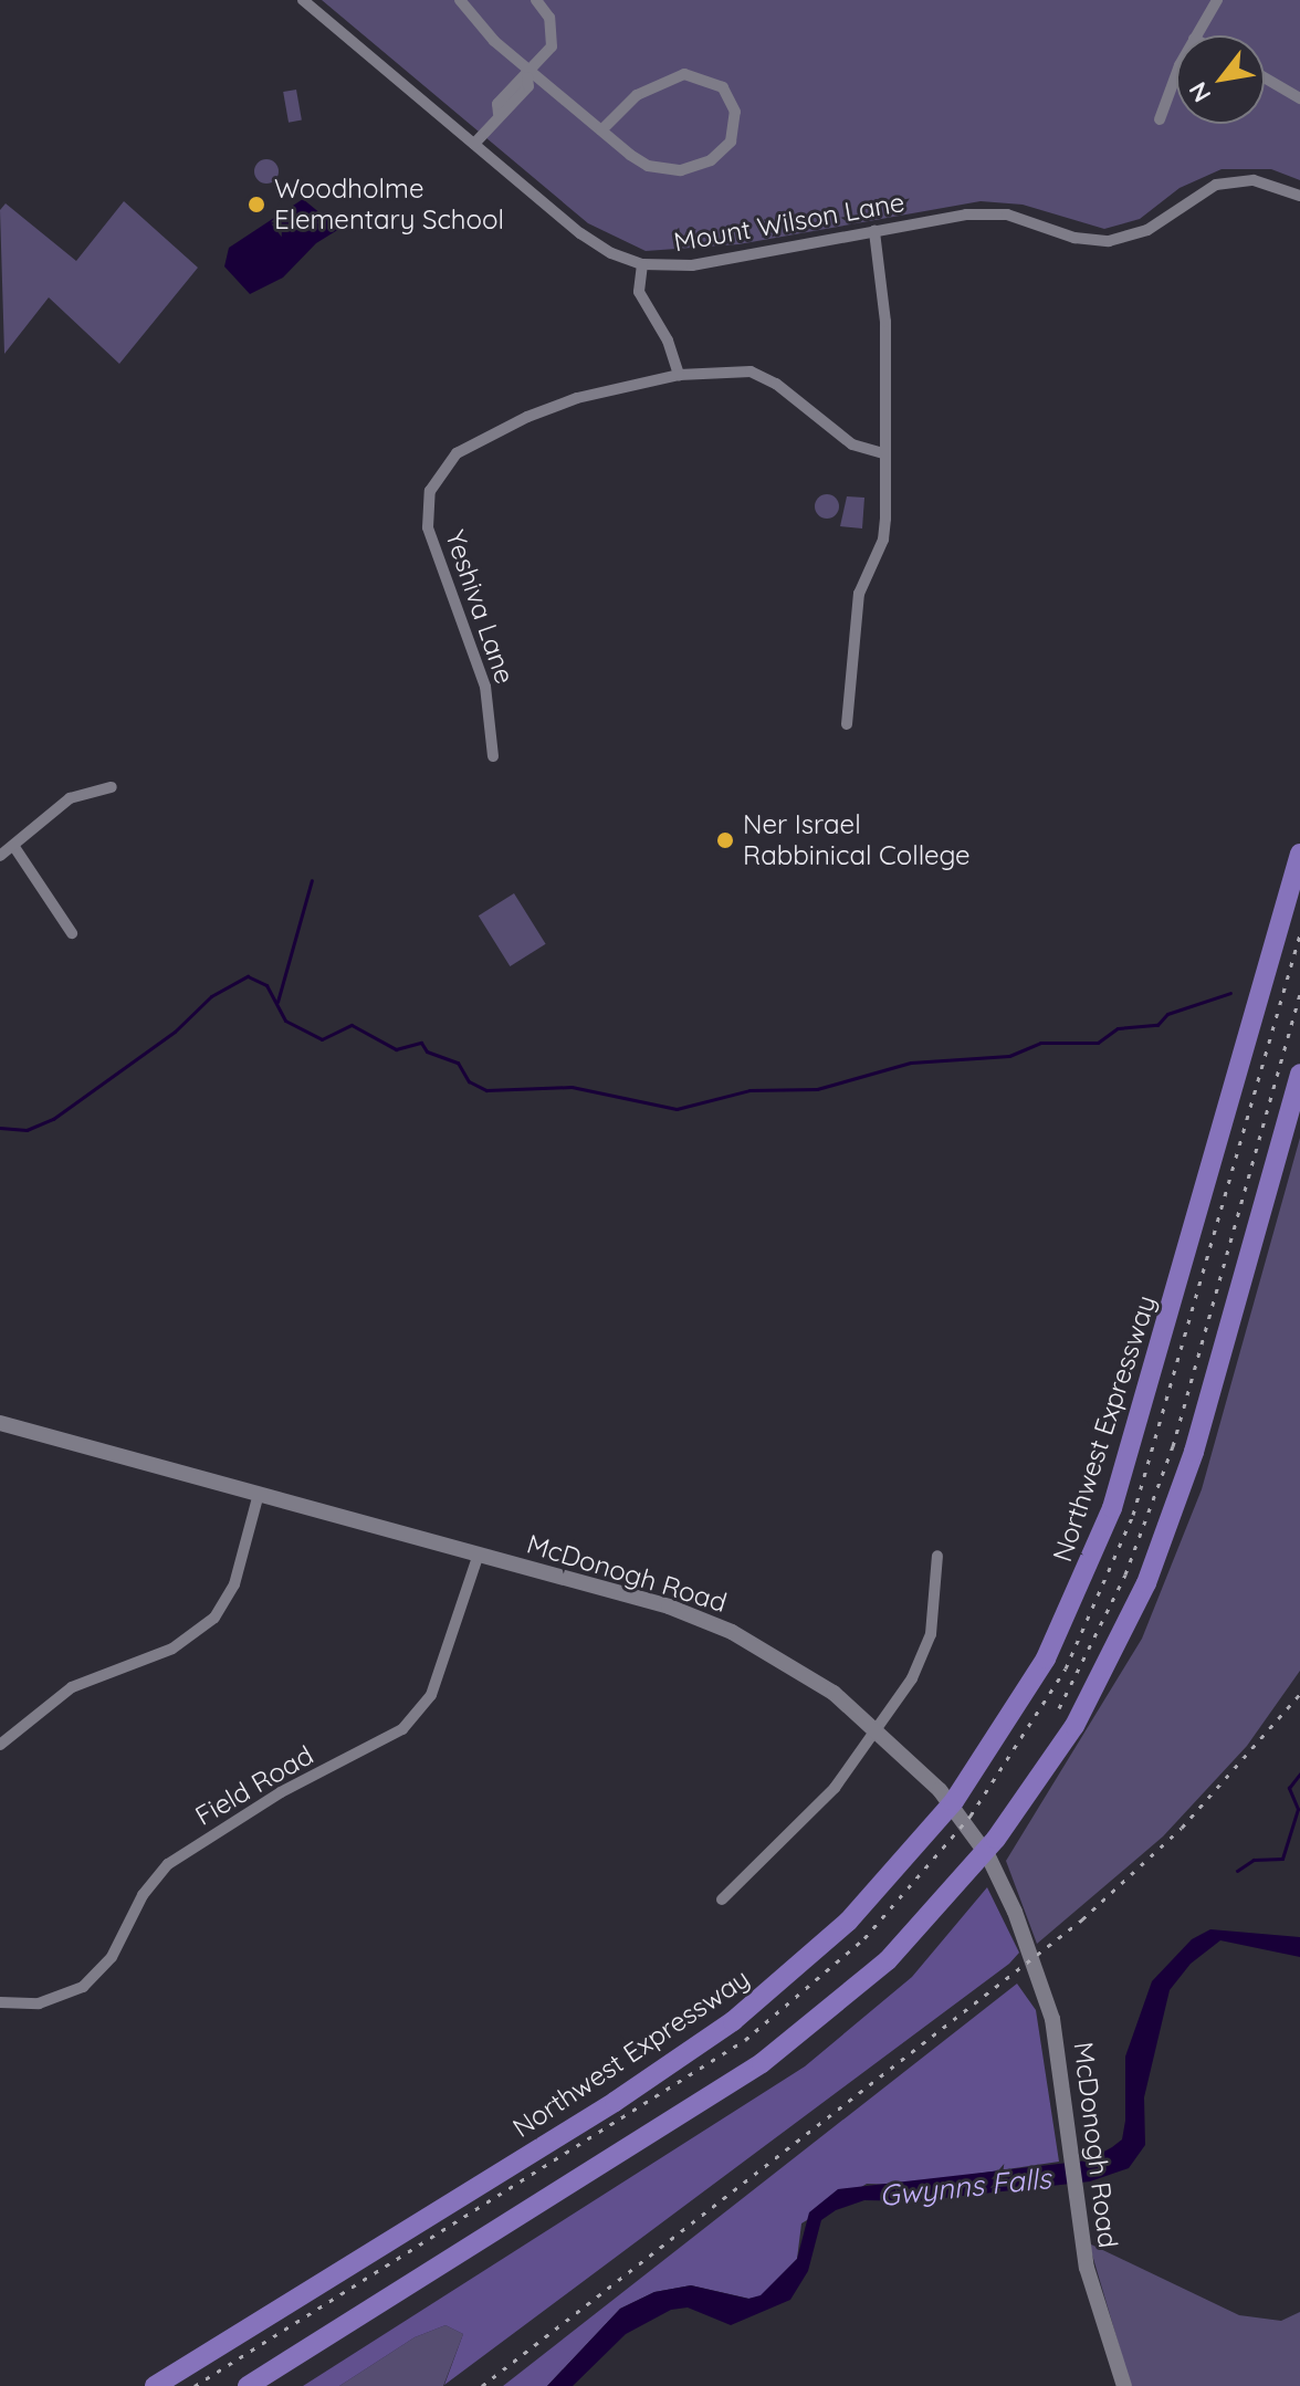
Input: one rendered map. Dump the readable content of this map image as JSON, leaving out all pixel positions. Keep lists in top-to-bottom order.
{
  "streets": {
    "highway": ["Northwest Expressway"],
    "main road": ["McDonogh Road"],
    "street": ["Mount Wilson Lane", "Yeshiva Lane", "Field Road"]
  },
  "crossings": [
    ["McDonogh Road", "Field Road"]
  ],
  "water": ["Gwynns Falls"],
  "places": ["Woodholme Elementary School", "Ner Israel Rabbinical College"],
  "north": "bottom left"
}
